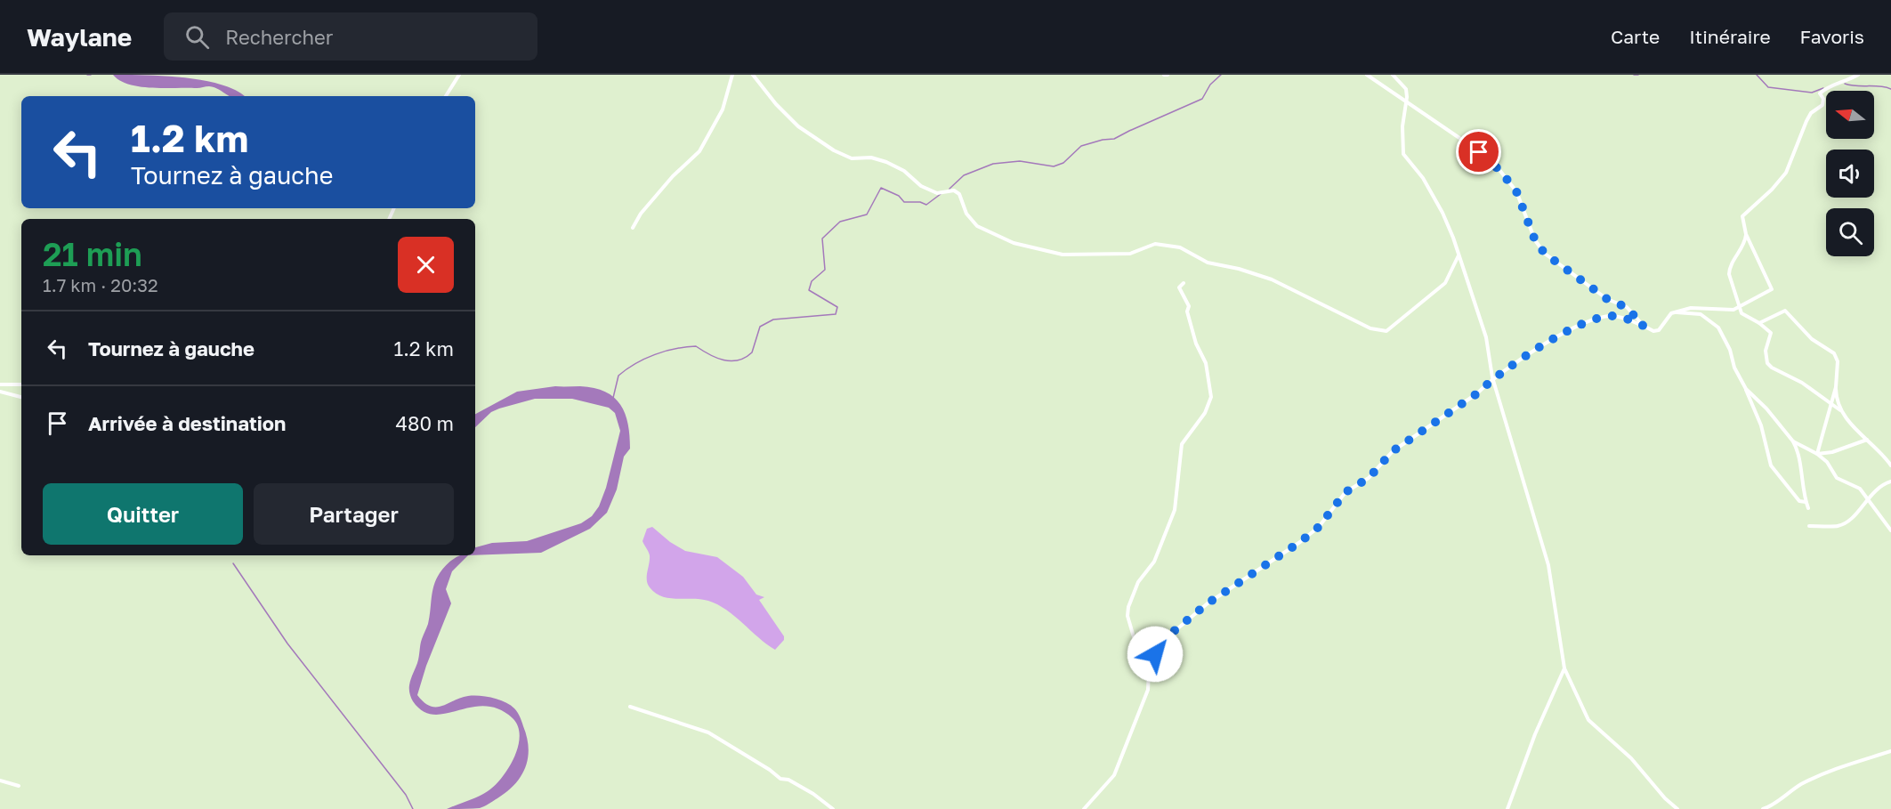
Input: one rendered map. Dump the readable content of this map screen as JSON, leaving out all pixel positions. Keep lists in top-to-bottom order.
{
  "north": "left",
  "page": {
    "header": "Waylane",
    "search": "Rechercher",
    "nav": ["Carte", "Itinéraire", "Favoris"],
    "turn": ["1.2 km", "Tournez à gauche"],
    "heading": ["21 min", "1.7 km · 20:32"],
    "list": [
      {
        "name": "Tournez à gauche",
        "value": "1.2 km"
      },
      {
        "name": "Arrivée à destination",
        "value": "480 m"
      }
    ],
    "buttons": ["Quitter", "Partager"]
  }
}
